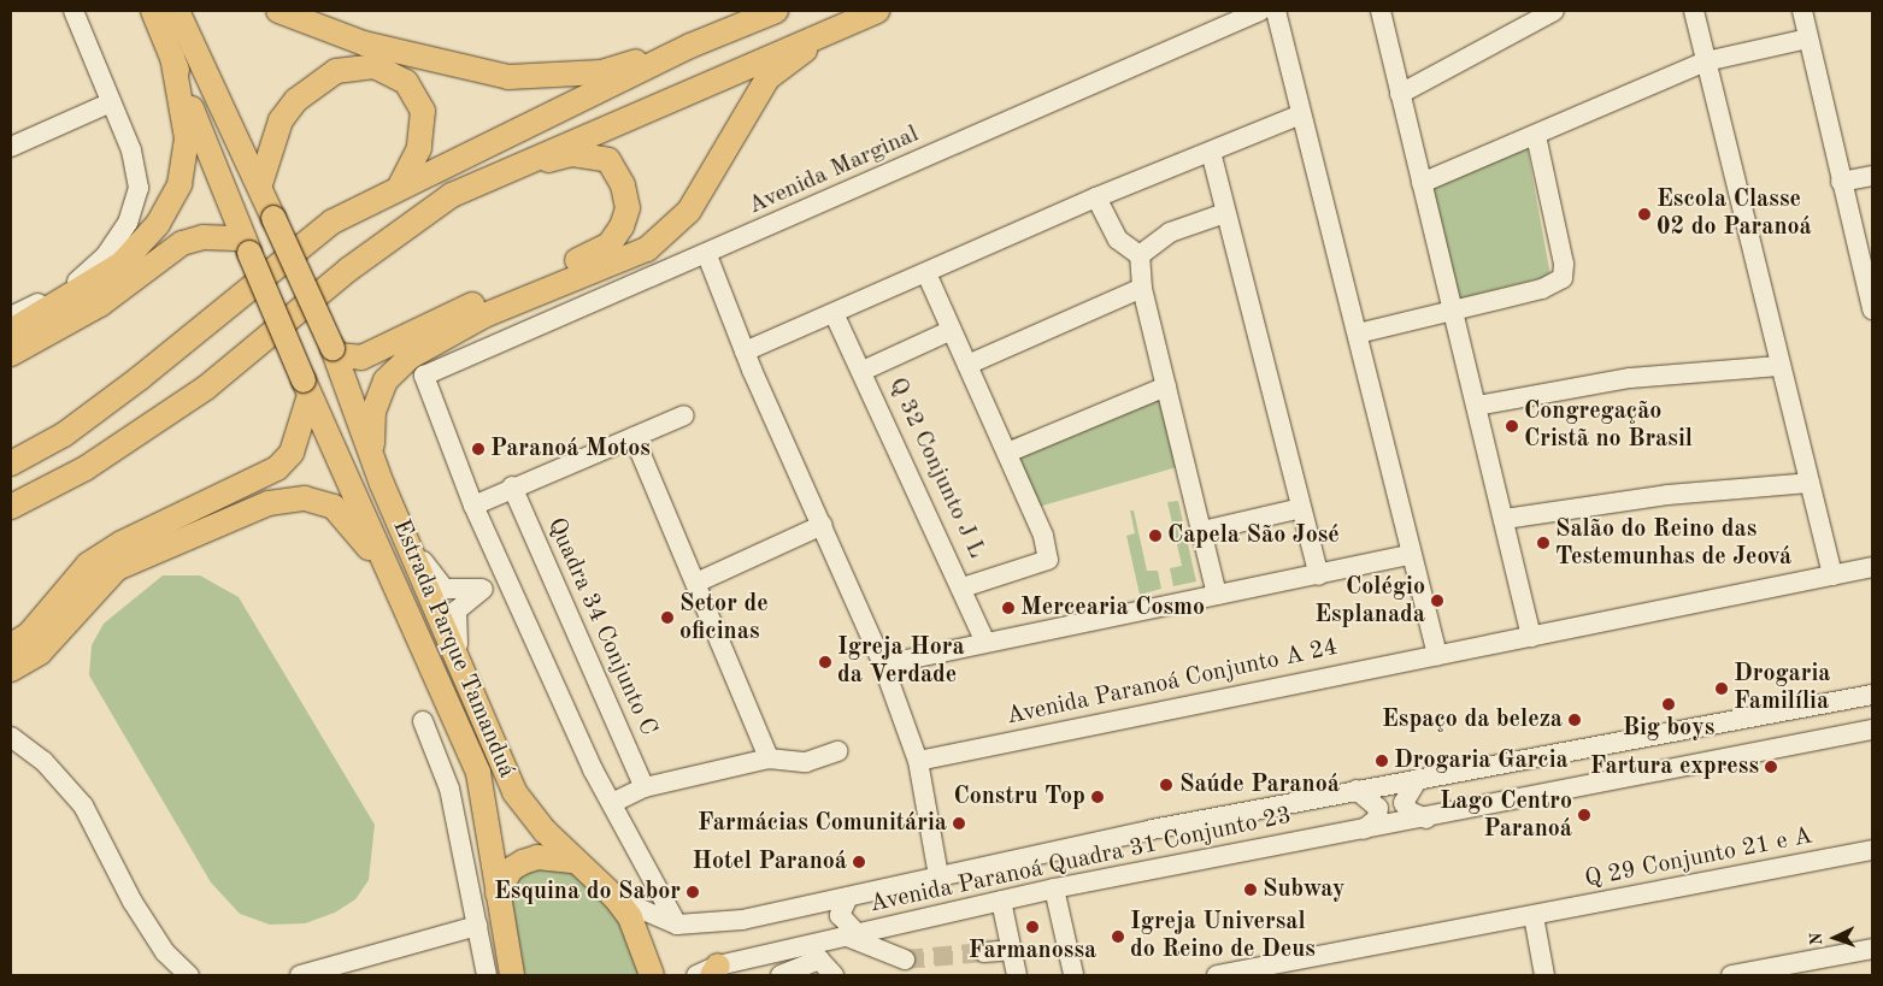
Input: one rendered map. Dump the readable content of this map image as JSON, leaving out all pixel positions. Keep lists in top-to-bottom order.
{
  "streets": {
    "main road": ["Estrada Parque Tamanduá"],
    "street": [
      "Avenida Marginal",
      "Q 32 Conjunto J L",
      "Quadra 34 Conjunto C",
      "Avenida Paranoá Conjunto A 24",
      "Q 29 Conjunto 21 e A",
      "Avenida Paranoá Quadra 31 Conjunto 23"
    ]
  },
  "places": [
    "Escola Classe 02 do Paranoá",
    "Congregação Cristã no Brasil",
    "Paranoá Motos",
    "Capela São José",
    "Salão do Reino das Testemunhas de Jeová",
    "Colégio Esplanada",
    "Mercearia Cosmo",
    "Setor de oficinas",
    "Igreja Hora da Verdade",
    "Drogaria Familília",
    "Big boys",
    "Espaço da beleza",
    "Drogaria Garcia",
    "Fartura express",
    "Saúde Paranoá",
    "Constru Top",
    "Lago Centro Paranoá",
    "Farmácias Comunitária",
    "Hotel Paranoá",
    "Subway",
    "Esquina do Sabor",
    "Farmanossa",
    "Igreja Universal do Reino de Deus"
  ],
  "north": "left"
}
